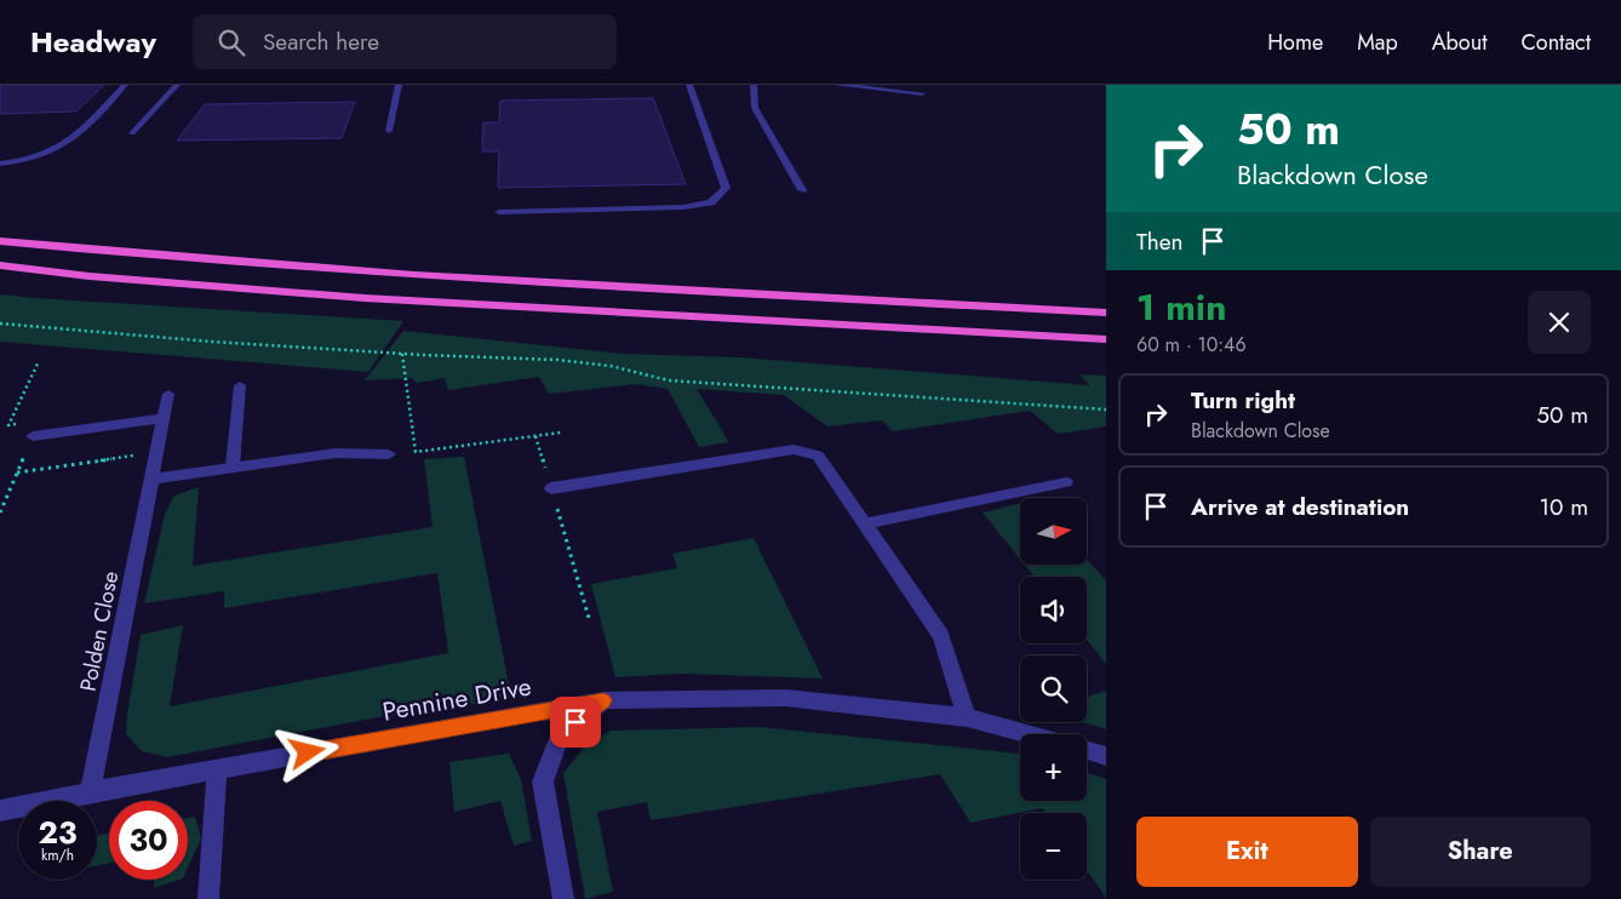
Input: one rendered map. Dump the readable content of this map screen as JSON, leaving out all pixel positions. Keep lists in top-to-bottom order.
{
  "streets": {
    "street": ["Polden Close", "Pennine Drive"]
  },
  "crossings": [
    ["Polden Close", "Pennine Drive"]
  ],
  "north": "right",
  "page": {
    "header": "Headway",
    "search": "Search here",
    "nav": [
      "Home",
      "Map",
      "About",
      "Contact"
    ],
    "turn": ["50 m", "Blackdown Close"],
    "then": "Then",
    "heading": ["1 min", "60 m · 10:46"],
    "list": [
      {
        "name": "Turn right",
        "note": "Blackdown Close",
        "value": "50 m"
      },
      {
        "name": "Arrive at destination",
        "value": "10 m"
      }
    ],
    "map_buttons": ["+", "−"],
    "speed": "23 km/h",
    "limit": "30",
    "buttons": ["Exit", "Share"]
  }
}
